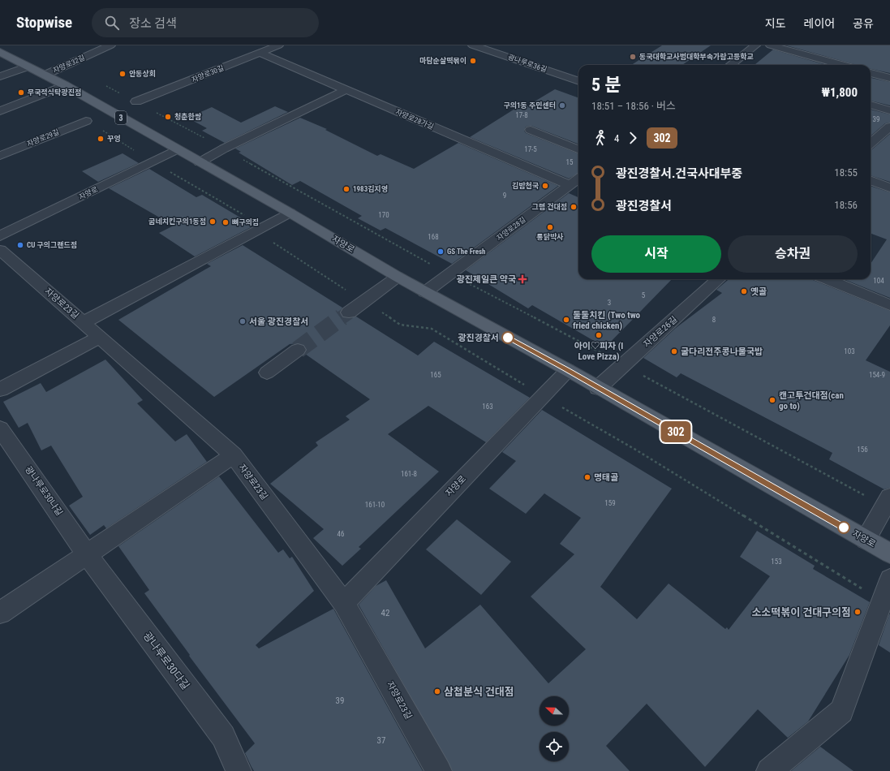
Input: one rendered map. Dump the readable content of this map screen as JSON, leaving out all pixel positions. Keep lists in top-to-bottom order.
{
  "streets": {
    "main road": ["3", "자양로"],
    "street": [
      "광나루로36길",
      "자양로32길",
      "자양로30길",
      "자양로28가길",
      "자양로29길",
      "자양로28길",
      "자양로23길",
      "자양로26길",
      "광나루로30나길",
      "광나루로30다길"
    ]
  },
  "crossings": [
    ["자양로32길", "자양로"],
    ["자양로30길", "자양로28가길"],
    ["자양로28가길", "자양로28길"],
    ["자양로", "자양로28길"],
    ["자양로", "자양로23길"],
    ["자양로", "자양로26길"],
    ["광나루로30나길", "광나루로30다길"]
  ],
  "places": {
    "other": [
      "동국대학교사범대학부속가람고등학교",
      "마담순살떡볶이",
      "안동상회",
      "무국적식탁광진점",
      "구의1동 주민센터",
      "청춘한쌈",
      "꾸엉",
      "김밥천국",
      "1983김지영",
      "그랩 건대점",
      "굽네치킨구의1동점",
      "뼈구의집",
      "통닭박사",
      "CU 구의그랜드점",
      "GS The Fresh",
      "옛골",
      "둘둘치킨 (Two two fried chicken)",
      "서울 광진경찰서",
      "아이♡피자 (I Love Pizza)",
      "광진경찰서",
      "굴다리전주콩나물국밥",
      "캔고투건대점(can go to)",
      "명태골",
      "소소떡볶이 건대구의점",
      "삼첩분식 건대점"
    ],
    "health": ["광진제일큰 약국"]
  },
  "lines": ["bus line 302"],
  "house_numbers": [
    "17-8",
    "39",
    "17-5",
    "15",
    "9",
    "170",
    "168",
    "104",
    "5",
    "3",
    "8",
    "103",
    "165",
    "154-9",
    "163",
    "156",
    "161-8",
    "159",
    "161-10",
    "46",
    "153",
    "42",
    "39",
    "37"
  ],
  "north": "left",
  "page": {
    "header": "Stopwise",
    "search": "장소 검색",
    "nav": ["지도", "레이어", "공유"],
    "on_map": "302",
    "heading": ["5 분", "18:51 – 18:56 · 버스", "₩1,800"],
    "legs": ["4", "302"],
    "list": [
      {
        "name": "광진경찰서.건국사대부중",
        "value": "18:55"
      },
      {
        "name": "광진경찰서",
        "value": "18:56"
      }
    ],
    "buttons": ["시작", "승차권"]
  }
}
